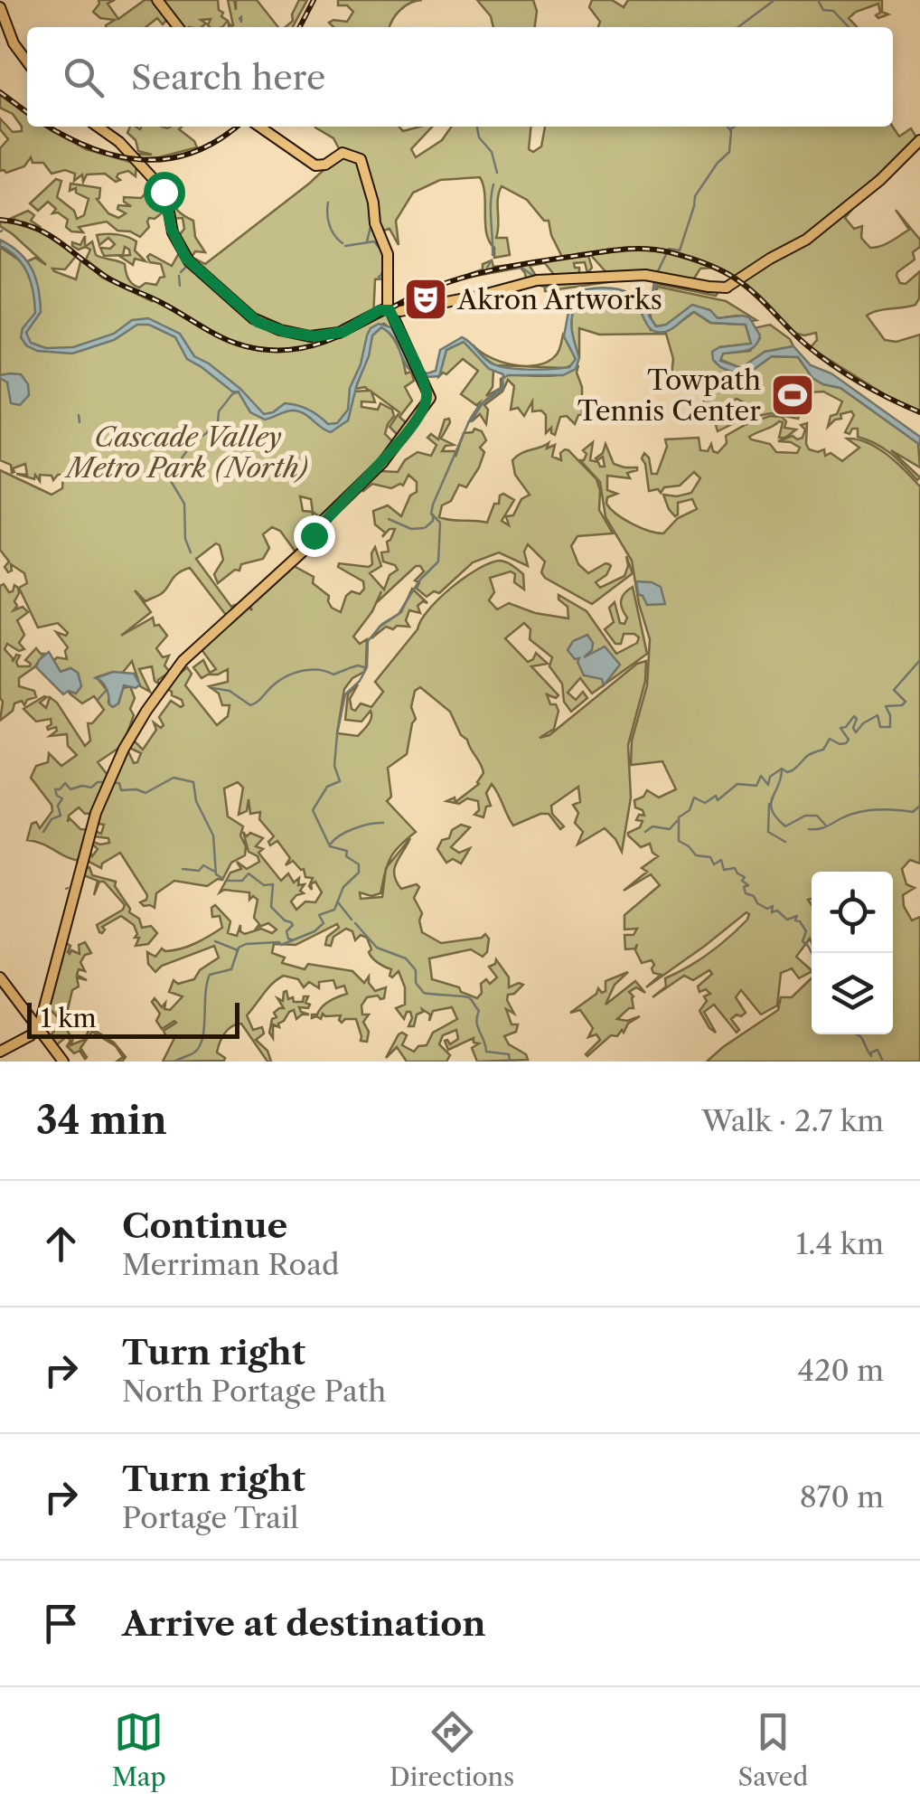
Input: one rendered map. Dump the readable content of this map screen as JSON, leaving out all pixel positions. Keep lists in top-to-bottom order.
{
  "parks": ["Cascade Valley Metro Park (North)"],
  "places": {
    "theatre": ["Akron Artworks"],
    "sports": ["Towpath Tennis Center"]
  },
  "scale_bar": "1 km",
  "page": {
    "search": "Search here",
    "scale": "1 km",
    "heading": ["34 min", "Walk · 2.7 km"],
    "list": [
      ["Continue", "Merriman Road", "1.4 km"],
      ["Turn right", "North Portage Path", "420 m"],
      ["Turn right", "Portage Trail", "870 m"],
      "Arrive at destination"
    ],
    "nav": ["Map", "Directions", "Saved"]
  }
}
